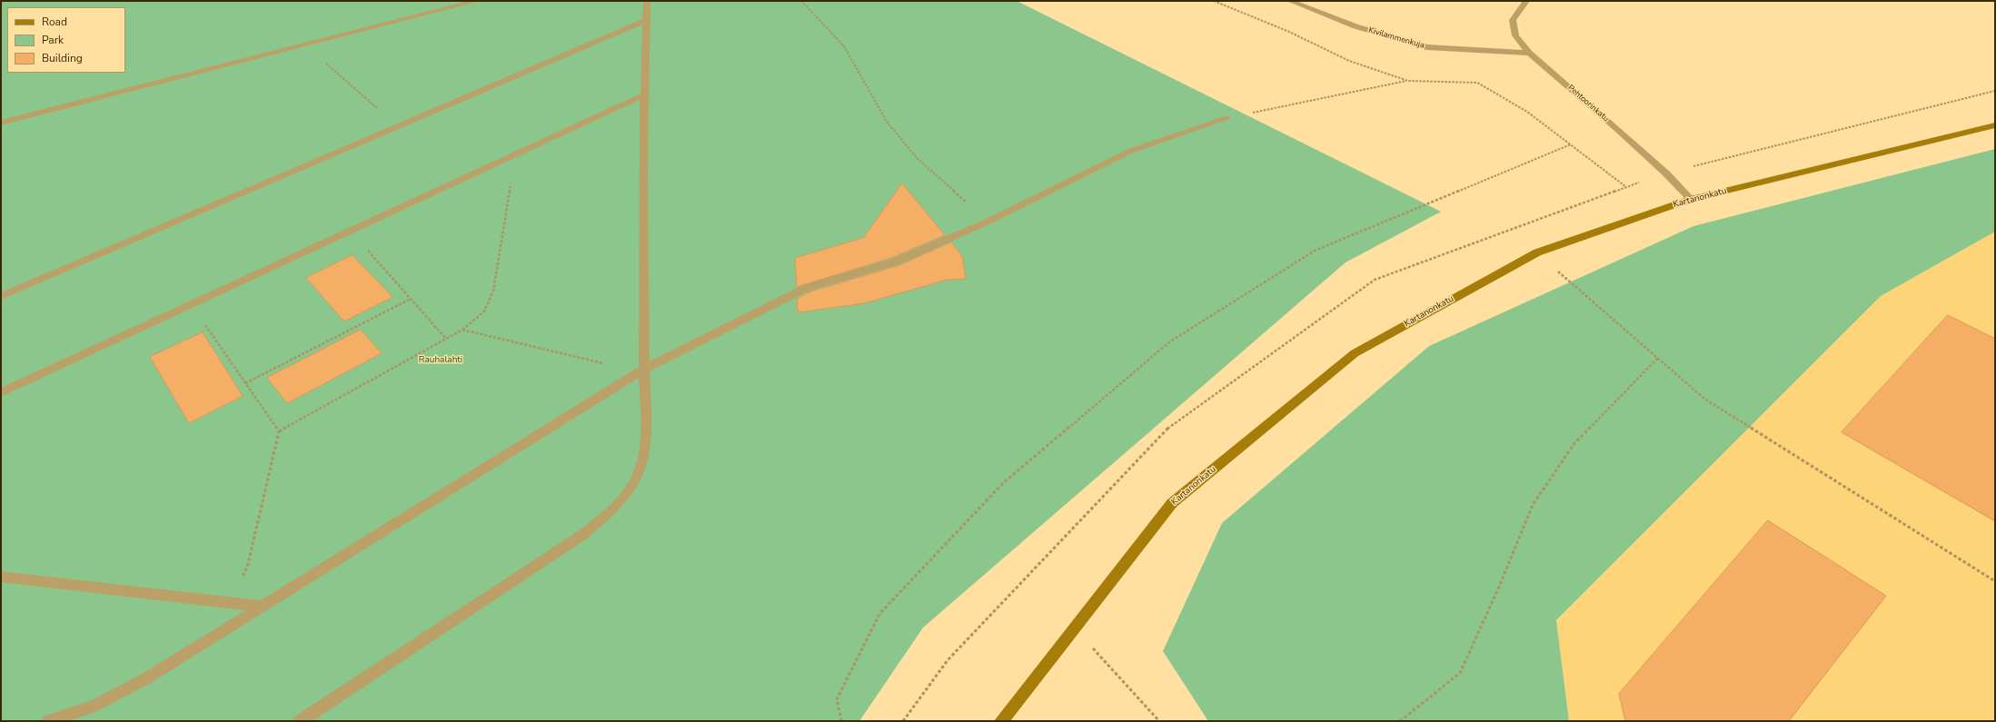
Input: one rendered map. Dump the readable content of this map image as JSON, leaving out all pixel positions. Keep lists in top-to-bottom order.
{
  "streets": {
    "street": ["Kivilammenkuja", "Pehtoorinkatu", "Kartanonkatu"]
  },
  "crossings": [
    ["Kivilammenkuja", "Pehtoorinkatu"],
    ["Pehtoorinkatu", "Kartanonkatu"]
  ],
  "parks": ["Rauhalahti"],
  "legend": ["Road", "Park", "Building"]
}
